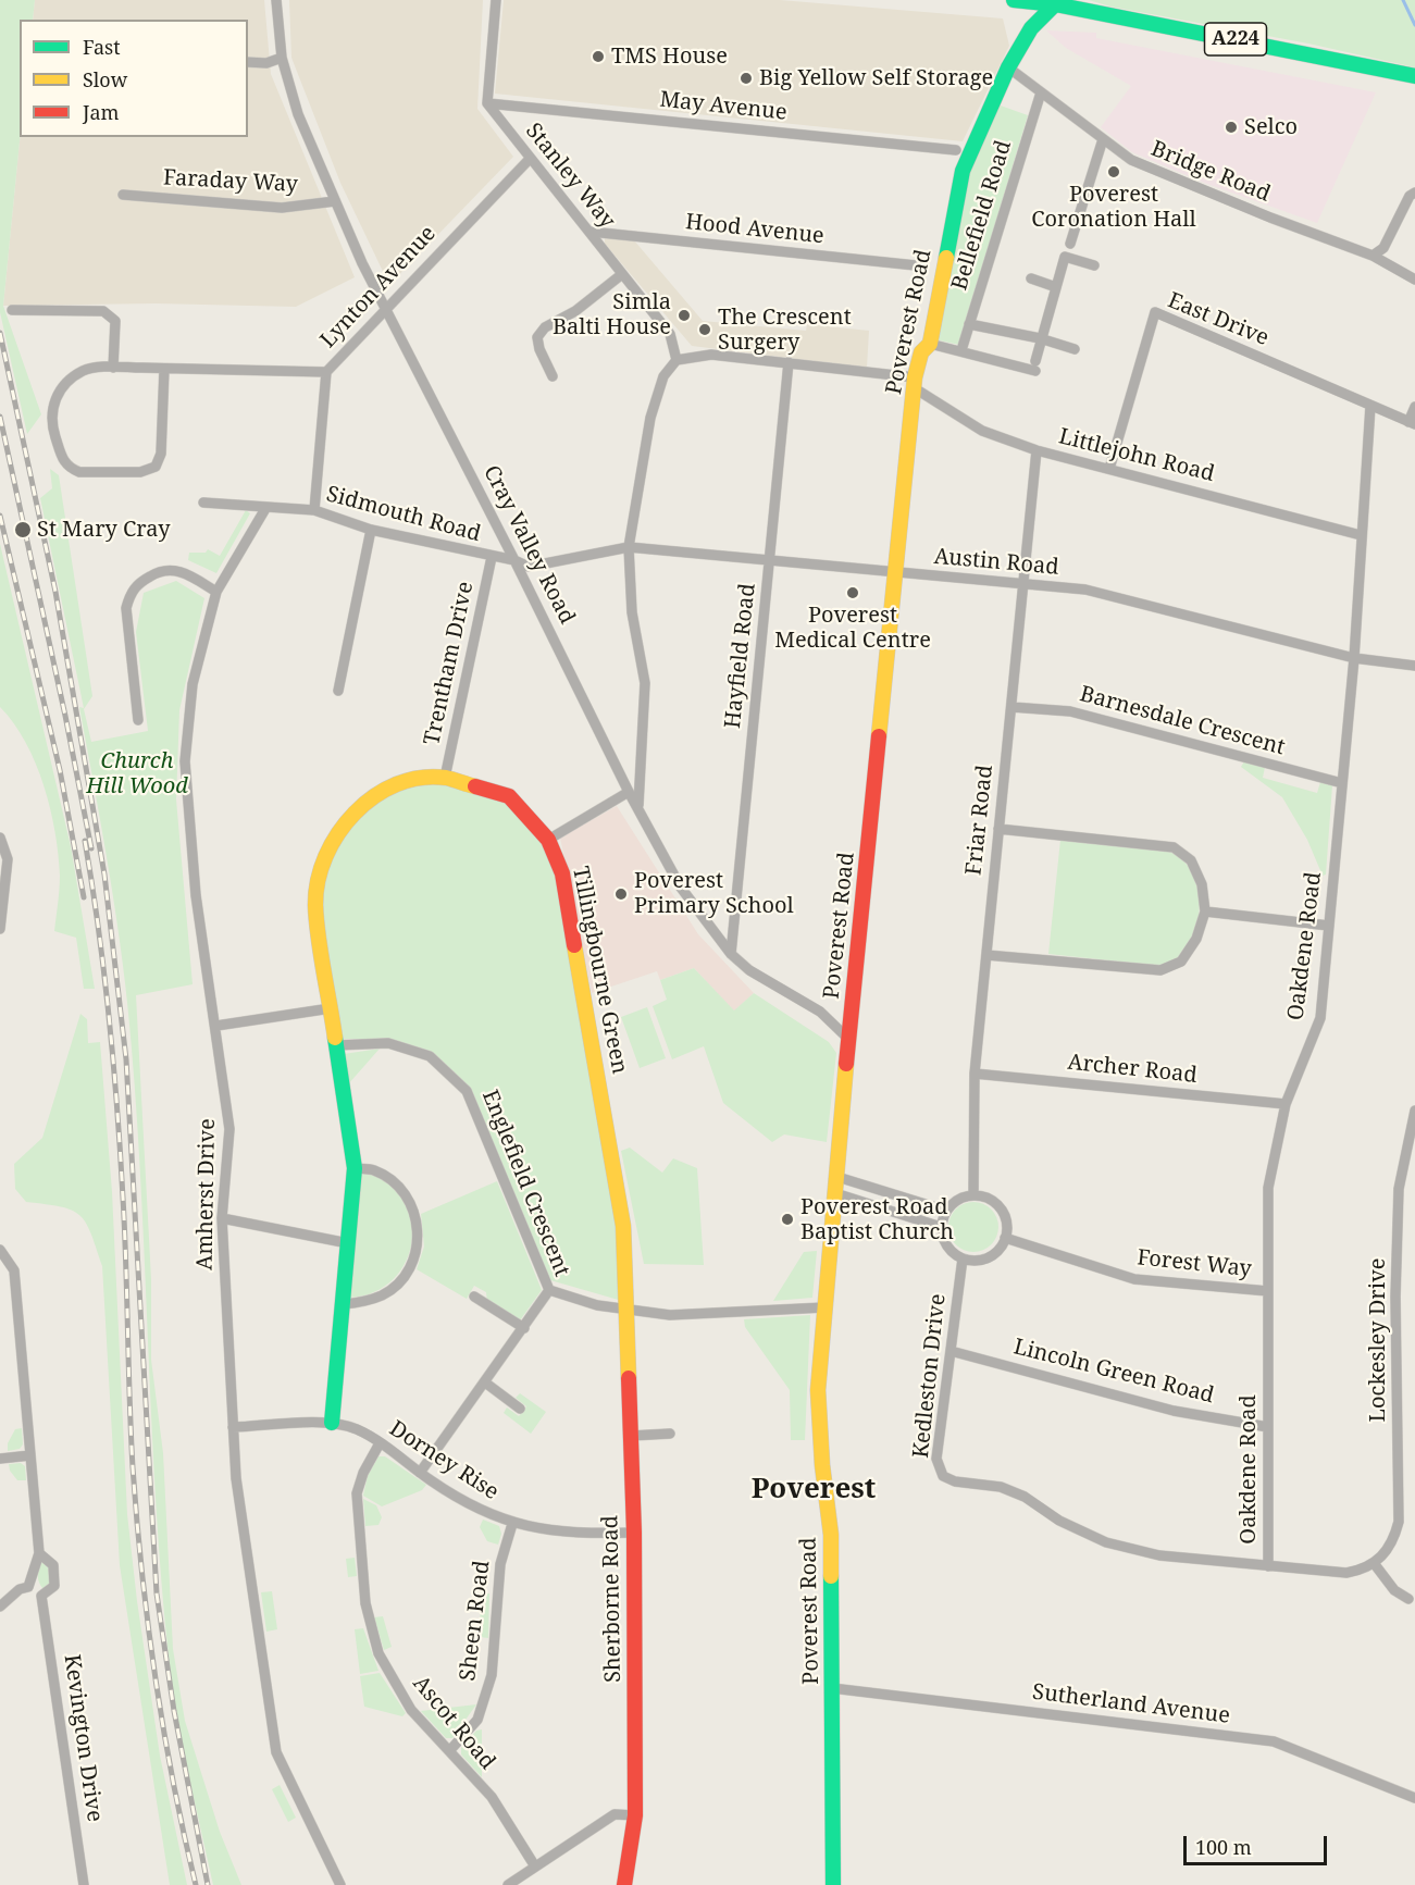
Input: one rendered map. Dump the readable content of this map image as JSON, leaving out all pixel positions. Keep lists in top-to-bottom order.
{
  "streets": {
    "street": [
      "A224",
      "May Avenue",
      "Bridge Road",
      "Stanley Way",
      "Faraday Way",
      "Bellefield Road",
      "Hood Avenue",
      "Lynton Avenue",
      "East Drive",
      "Poverest Road",
      "Littlejohn Road",
      "Sidmouth Road",
      "Cray Valley Road",
      "Austin Road",
      "Hayfield Road",
      "Trentham Drive",
      "Barnesdale Crescent",
      "Friar Road",
      "Oakdene Road",
      "Tillingbourne Green",
      "Archer Road",
      "Englefield Crescent",
      "Amherst Drive",
      "Forest Way",
      "Lockesley Drive",
      "Lincoln Green Road",
      "Kedleston Drive",
      "Dorney Rise",
      "Sherborne Road",
      "Sheen Road",
      "Sutherland Avenue",
      "Ascot Road",
      "Kevington Drive"
    ]
  },
  "crossings": [
    ["A224", "Poverest Road"],
    ["May Avenue", "Stanley Way"],
    ["Bridge Road", "Bellefield Road"],
    ["Bridge Road", "Poverest Road"],
    ["Stanley Way", "Hood Avenue"],
    ["Stanley Way", "Lynton Avenue"],
    ["Faraday Way", "Cray Valley Road"],
    ["Lynton Avenue", "Sidmouth Road"],
    ["Lynton Avenue", "Cray Valley Road"],
    ["East Drive", "Littlejohn Road"],
    ["East Drive", "Oakdene Road"],
    ["Poverest Road", "Littlejohn Road"],
    ["Poverest Road", "Cray Valley Road"],
    ["Poverest Road", "Austin Road"],
    ["Poverest Road", "Sutherland Avenue"],
    ["Littlejohn Road", "Friar Road"],
    ["Littlejohn Road", "Oakdene Road"],
    ["Sidmouth Road", "Cray Valley Road"],
    ["Sidmouth Road", "Austin Road"],
    ["Sidmouth Road", "Trentham Drive"],
    ["Sidmouth Road", "Amherst Drive"],
    ["Cray Valley Road", "Hayfield Road"],
    ["Austin Road", "Hayfield Road"],
    ["Austin Road", "Friar Road"],
    ["Austin Road", "Oakdene Road"],
    ["Trentham Drive", "Tillingbourne Green"],
    ["Barnesdale Crescent", "Friar Road"],
    ["Barnesdale Crescent", "Oakdene Road"],
    ["Friar Road", "Archer Road"],
    ["Friar Road", "Forest Way"],
    ["Friar Road", "Kedleston Drive"],
    ["Oakdene Road", "Archer Road"],
    ["Oakdene Road", "Forest Way"],
    ["Oakdene Road", "Lincoln Green Road"],
    ["Oakdene Road", "Kedleston Drive"],
    ["Tillingbourne Green", "Englefield Crescent"],
    ["Tillingbourne Green", "Dorney Rise"],
    ["Tillingbourne Green", "Sherborne Road"],
    ["Englefield Crescent", "Dorney Rise"],
    ["Amherst Drive", "Dorney Rise"],
    ["Forest Way", "Kedleston Drive"],
    ["Lockesley Drive", "Kedleston Drive"],
    ["Lincoln Green Road", "Kedleston Drive"],
    ["Dorney Rise", "Sherborne Road"],
    ["Dorney Rise", "Sheen Road"],
    ["Dorney Rise", "Ascot Road"],
    ["Sheen Road", "Ascot Road"]
  ],
  "districts": ["Poverest"],
  "parks": ["Church Hill Wood"],
  "places": [
    "TMS House",
    "Big Yellow Self Storage",
    "Selco",
    "Poverest Coronation Hall",
    "Simla Balti House",
    "The Crescent Surgery",
    "St Mary Cray",
    "Poverest Medical Centre",
    "Poverest Primary School",
    "Poverest Road Baptist Church"
  ],
  "legend": ["Fast", "Slow", "Jam"],
  "scale_bar": "100 m"
}
